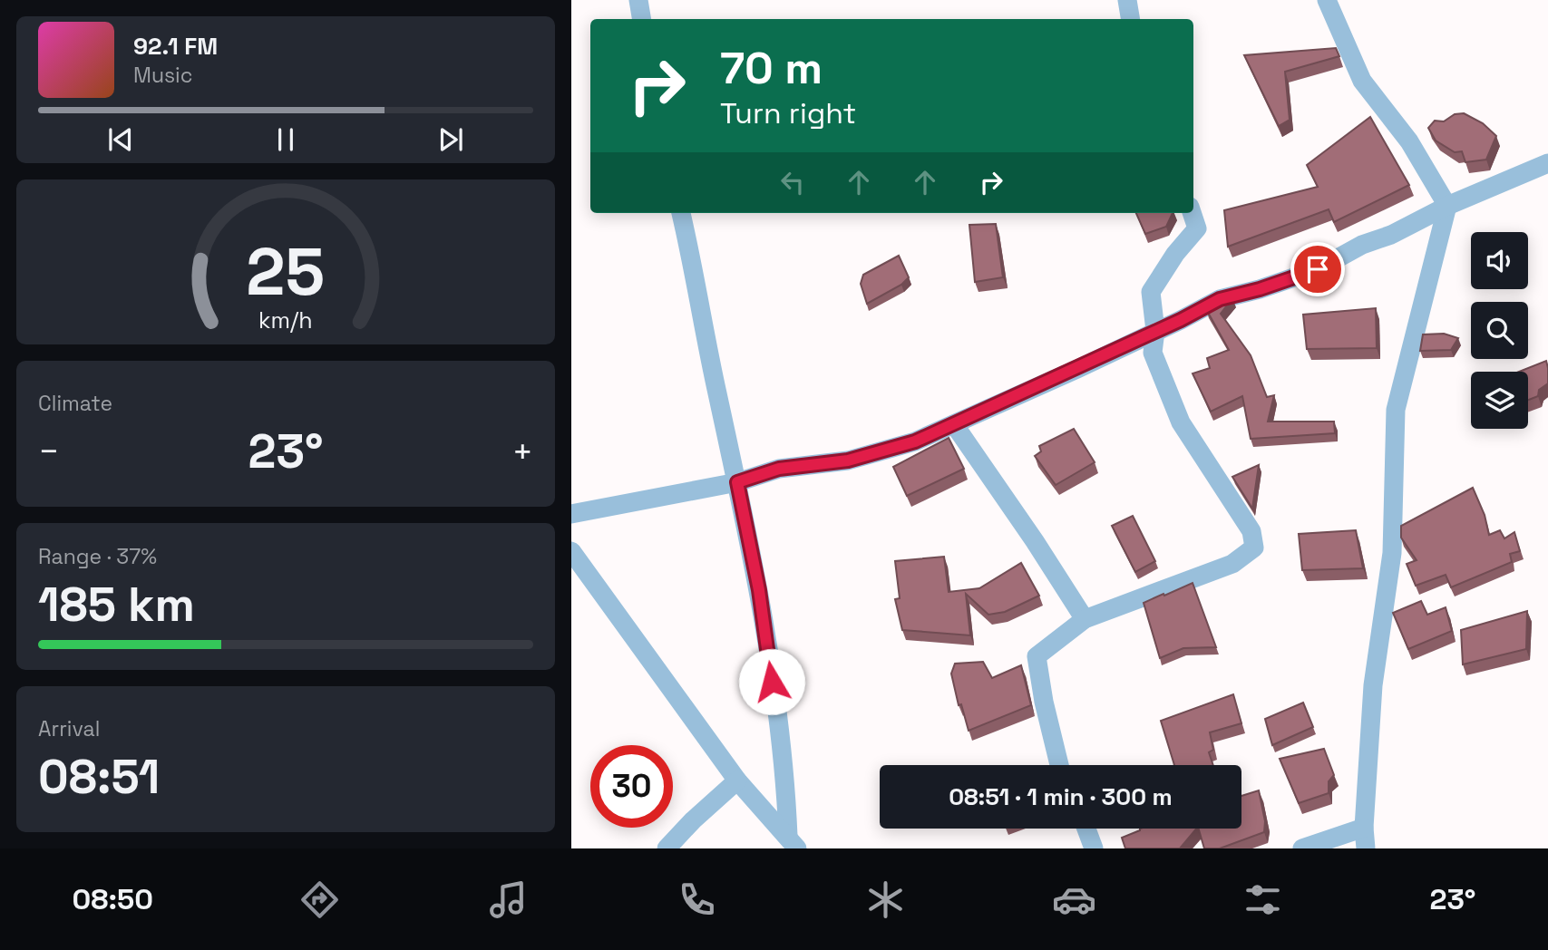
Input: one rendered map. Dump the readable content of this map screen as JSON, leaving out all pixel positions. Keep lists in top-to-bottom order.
{
  "page": {
    "turn": ["70 m", "Turn right"],
    "song": ["92.1 FM", "Music"],
    "tile": [
      "Climate",
      ["Range · 37%", "185 km"],
      ["Arrival", "08:51"]
    ],
    "heat": ["−", "23°", "+"],
    "limit": "30",
    "trip": "08:51 · 1 min · 300 m",
    "tabs": ["08:50", "23°"],
    "gauge": ["25", "km/h"]
  }
}
